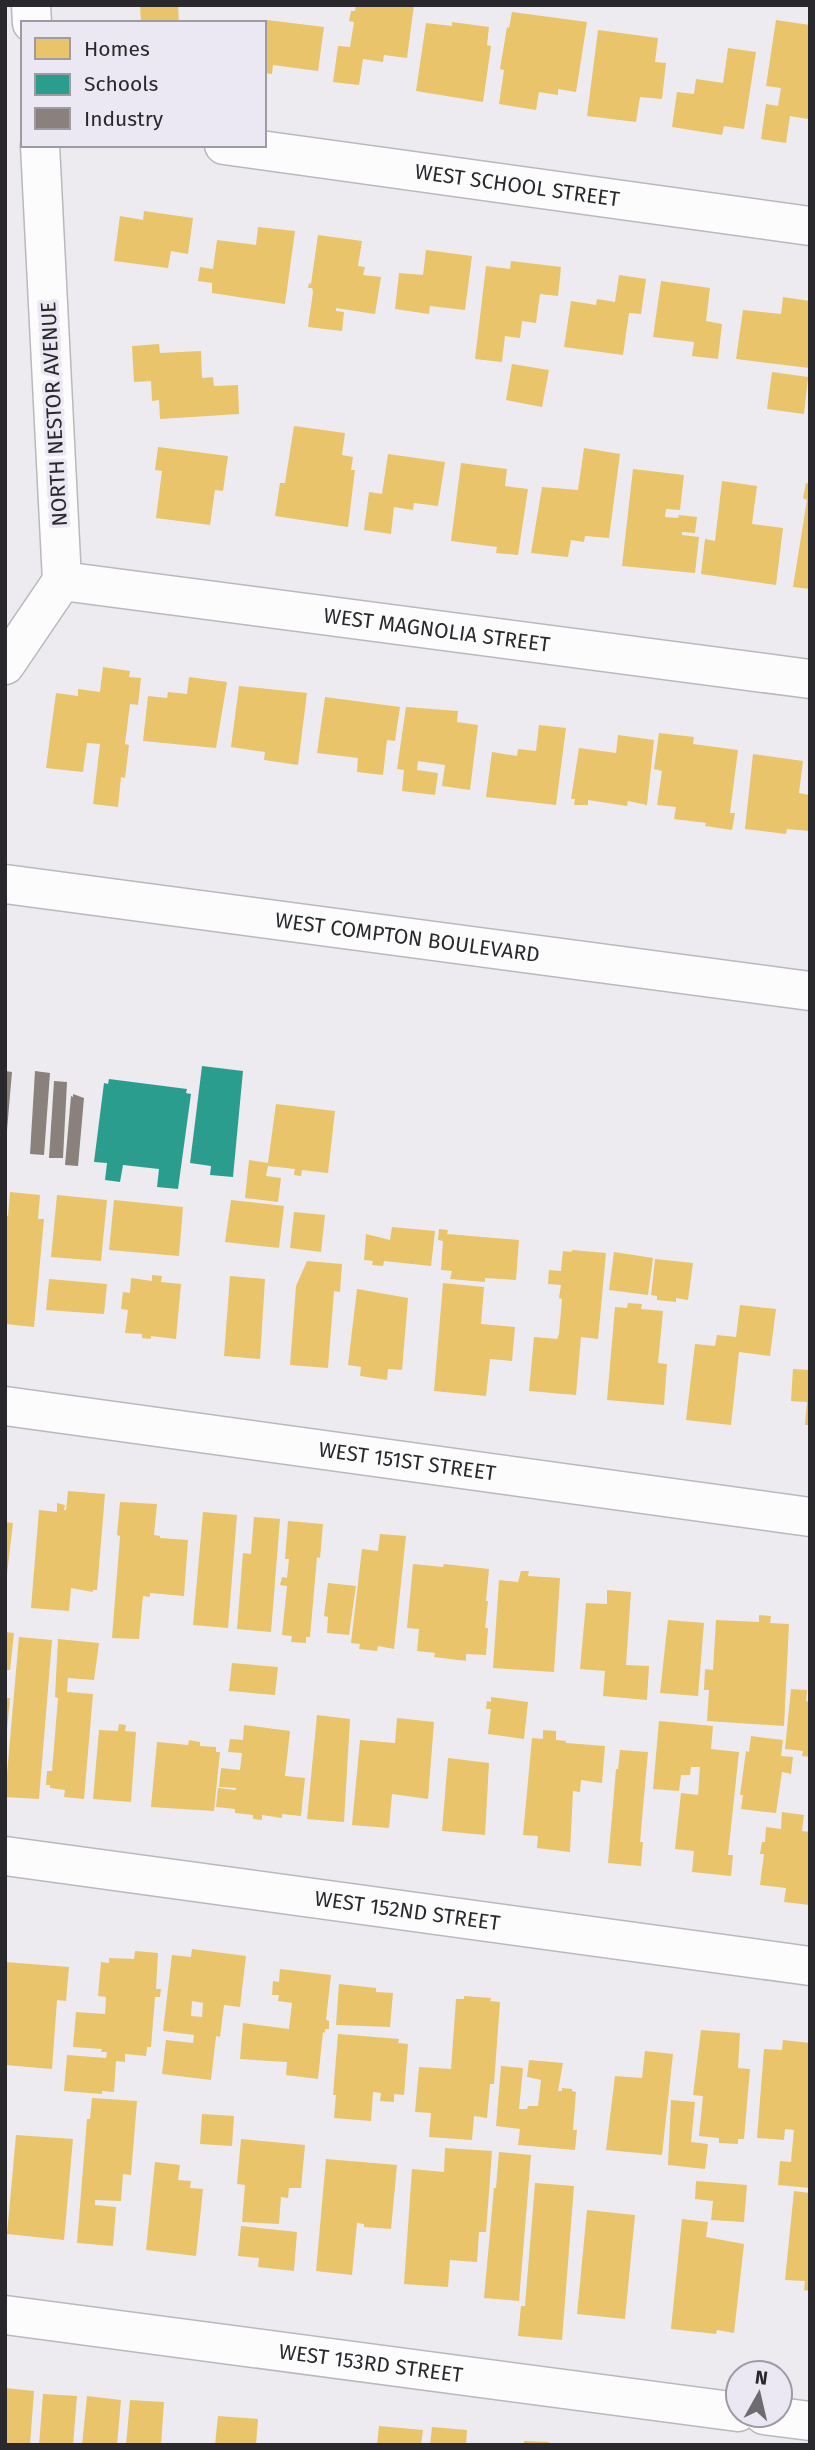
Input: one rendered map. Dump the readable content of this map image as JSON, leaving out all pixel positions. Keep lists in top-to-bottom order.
{
  "streets": {
    "street": [
      "WEST SCHOOL STREET",
      "NORTH NESTOR AVENUE",
      "WEST MAGNOLIA STREET",
      "WEST COMPTON BOULEVARD",
      "WEST 151ST STREET",
      "WEST 152ND STREET",
      "WEST 153RD STREET"
    ]
  },
  "crossings": [
    ["NORTH NESTOR AVENUE", "WEST MAGNOLIA STREET"]
  ],
  "legend": ["Homes", "Schools", "Industry"],
  "north": "top"
}
